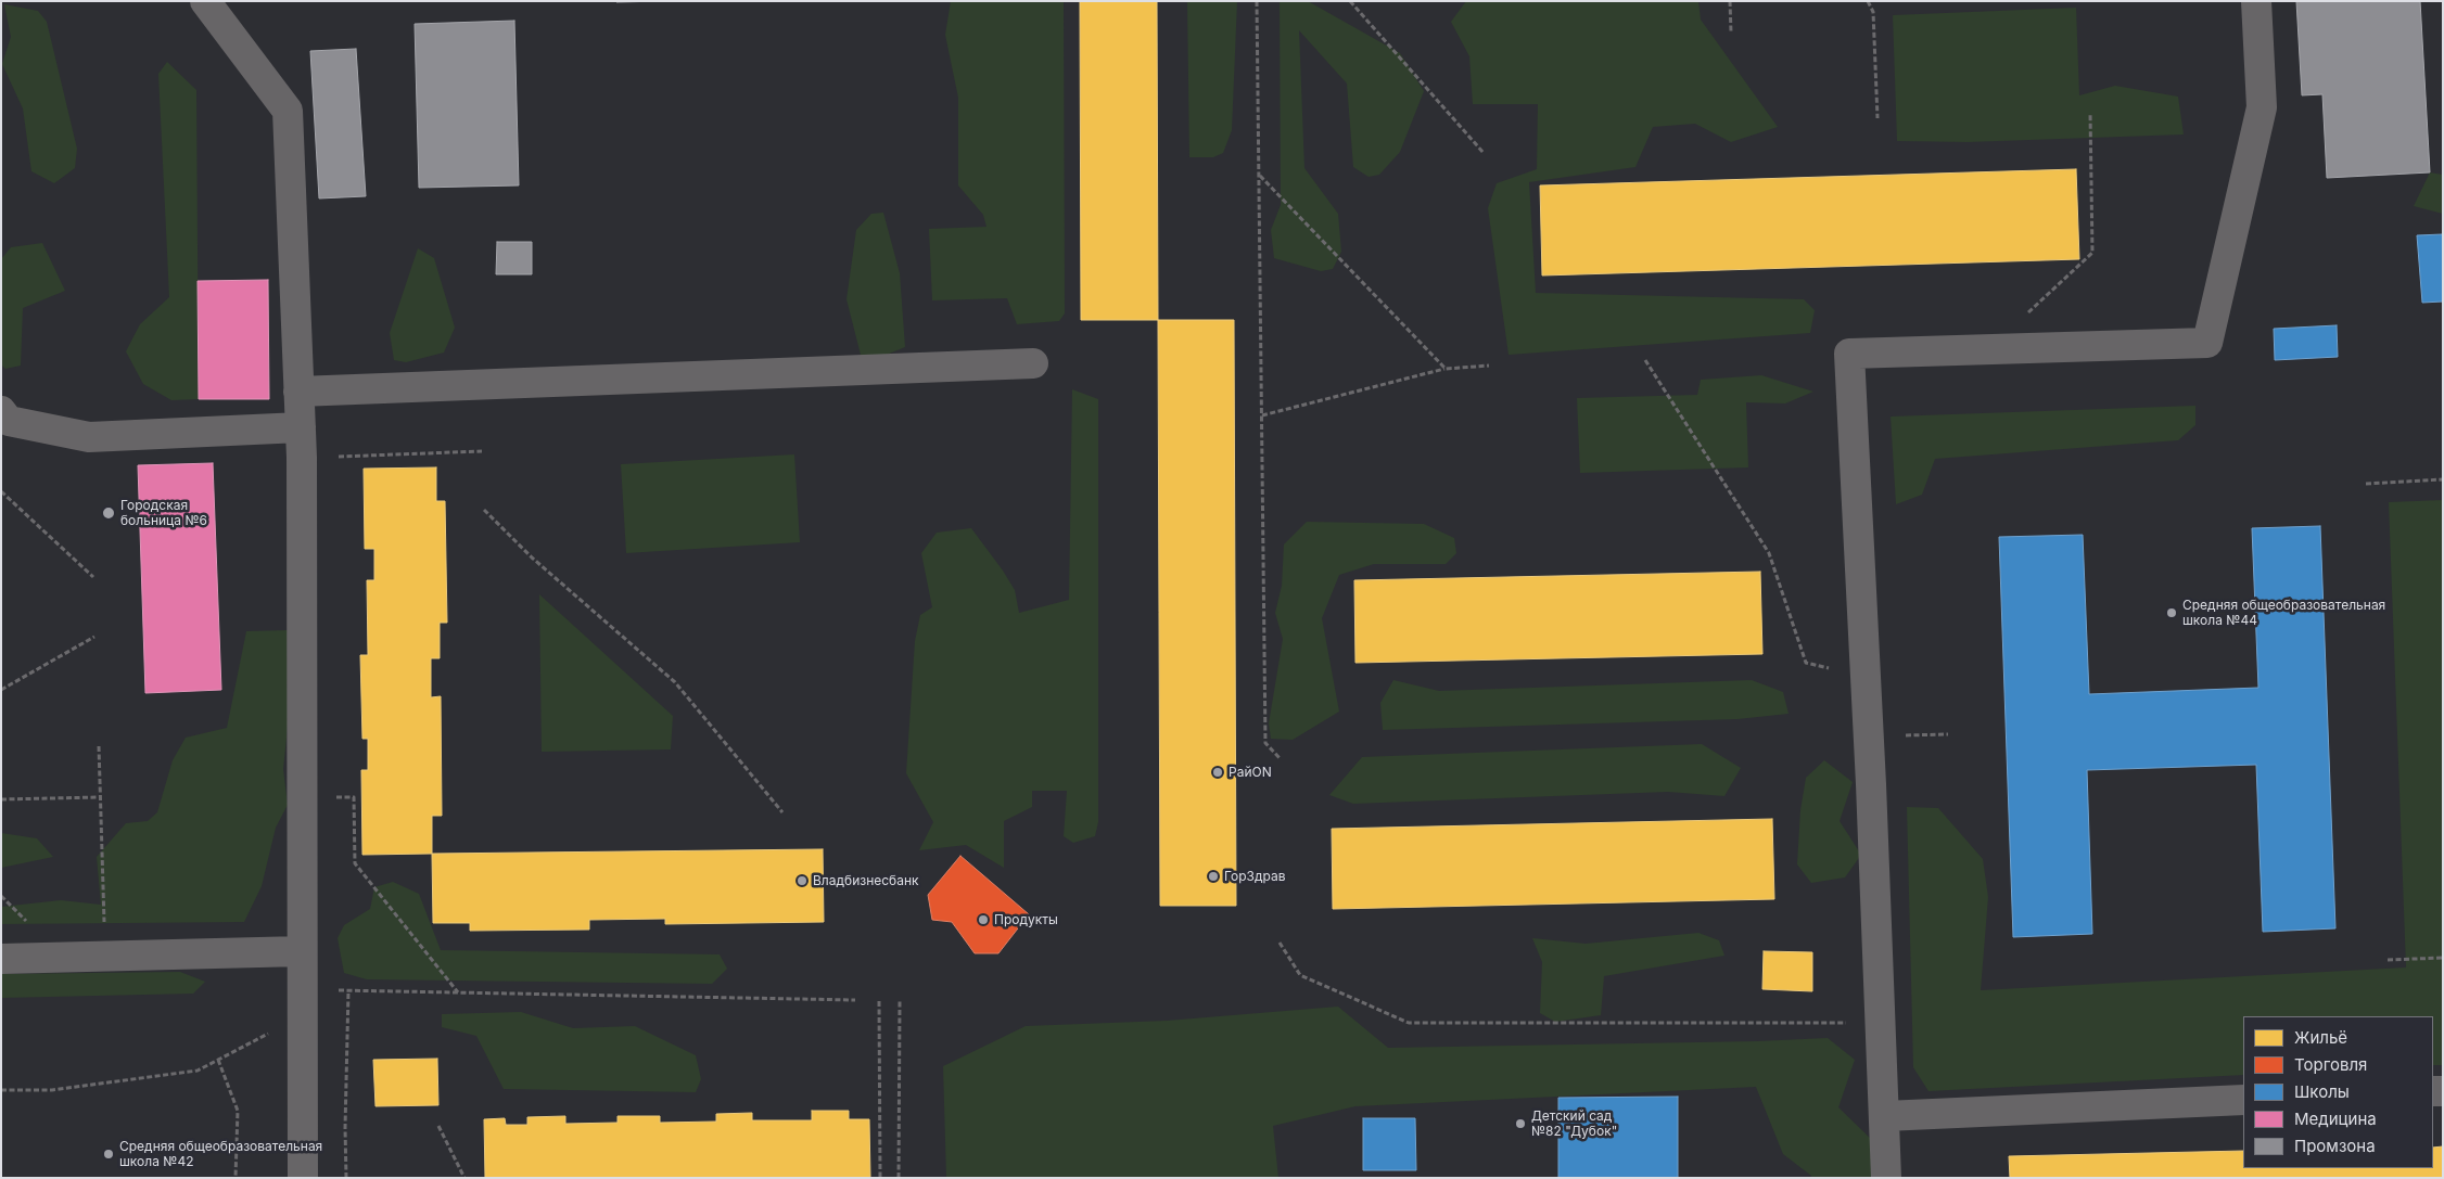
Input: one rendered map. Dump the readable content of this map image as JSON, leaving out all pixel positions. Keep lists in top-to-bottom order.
{
  "places": [
    "Городская больница №6",
    "Средняя общеобразовательная школа №44",
    "РайON",
    "ГорЗдрав",
    "Владбизнесбанк",
    "Продукты",
    "Детский сад №82 \"Дубок\"",
    "Средняя общеобразовательная школа №42"
  ],
  "legend": [
    "Жильё",
    "Торговля",
    "Школы",
    "Медицина",
    "Промзона"
  ]
}
